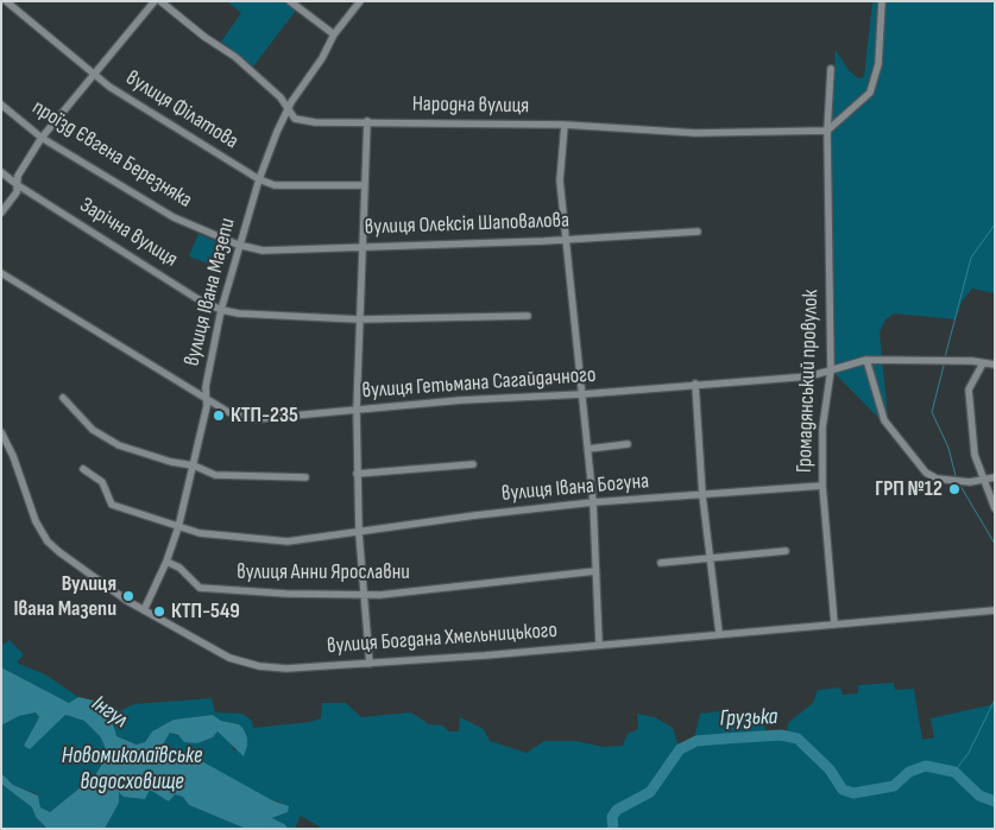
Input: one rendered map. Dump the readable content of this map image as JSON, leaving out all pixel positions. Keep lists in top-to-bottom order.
{
  "streets": {
    "street": [
      "Народна вулиця",
      "вулиця Філатова",
      "проїзд Євгена Березняка",
      "вулиця Олексія Шаповалова",
      "Зарічна вулиця",
      "вулиця Івана Мазепи",
      "Громадянський провулок",
      "вулиця Гетьмана Сагайдачного",
      "вулиця Івана Богуна",
      "вулиця Анни Ярославни",
      "вулиця Богдана Хмельницького"
    ]
  },
  "crossings": [
    ["Народна вулиця", "вулиця Івана Мазепи"],
    ["Народна вулиця", "Громадянський провулок"],
    ["вулиця Філатова", "вулиця Івана Мазепи"],
    ["проїзд Євгена Березняка", "вулиця Олексія Шаповалова"],
    ["проїзд Євгена Березняка", "вулиця Івана Мазепи"],
    ["вулиця Олексія Шаповалова", "вулиця Івана Мазепи"],
    ["Зарічна вулиця", "вулиця Івана Мазепи"],
    ["вулиця Івана Мазепи", "вулиця Гетьмана Сагайдачного"],
    ["вулиця Івана Мазепи", "вулиця Івана Богуна"],
    ["вулиця Івана Мазепи", "вулиця Анни Ярославни"],
    ["вулиця Івана Мазепи", "вулиця Богдана Хмельницького"],
    ["Громадянський провулок", "вулиця Гетьмана Сагайдачного"],
    ["Громадянський провулок", "вулиця Івана Богуна"],
    ["Громадянський провулок", "вулиця Богдана Хмельницького"]
  ],
  "water": ["Інгул", "Грузька", "Новомиколаївське водосховище"],
  "places": [
    "КТП-235",
    "ГРП №12",
    "Вулиця Івана Мазепи",
    "КТП-549"
  ]
}
